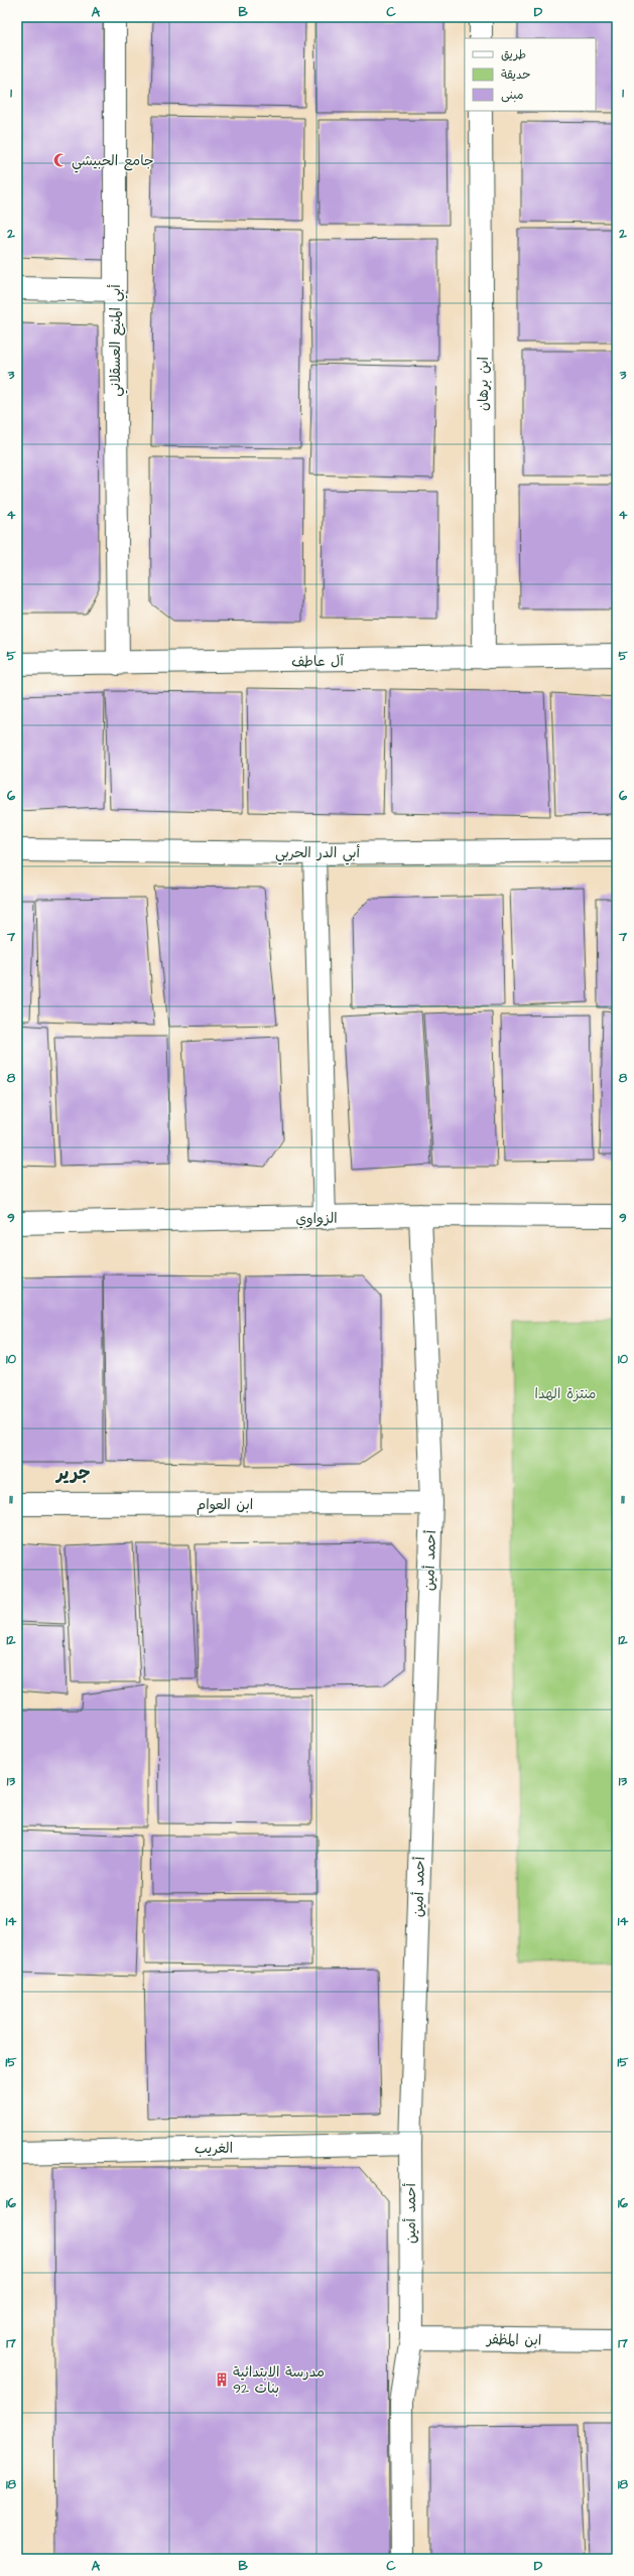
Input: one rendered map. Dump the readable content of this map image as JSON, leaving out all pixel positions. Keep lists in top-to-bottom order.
{
  "streets": {
    "street": [
      "أبي المنيع العسقلاني",
      "ابن برهان",
      "آل عاطف",
      "أبي الدر الحربي",
      "الزواوي",
      "ابن العوام",
      "أحمد أمين",
      "الغريب",
      "ابن المظفر"
    ]
  },
  "crossings": [
    ["أبي المنيع العسقلاني", "آل عاطف"],
    ["ابن برهان", "آل عاطف"],
    ["الزواوي", "أحمد أمين"],
    ["ابن العوام", "أحمد أمين"],
    ["أحمد أمين", "الغريب"],
    ["أحمد أمين", "ابن المظفر"]
  ],
  "districts": ["جرير"],
  "parks": ["منتزة الهدا"],
  "places": {
    "mosque": ["جامع الحبيشي"],
    "building": ["مدرسة الابتدائية 92 بنات"]
  },
  "legend": ["طريق", "حديقة", "مبنى"],
  "grid": {
    "columns": [
      "A",
      "B",
      "C",
      "D"
    ],
    "rows": [
      "1",
      "2",
      "3",
      "4",
      "5",
      "6",
      "7",
      "8",
      "9",
      "10",
      "11",
      "12",
      "13",
      "14",
      "15",
      "16",
      "17",
      "18"
    ]
  }
}
